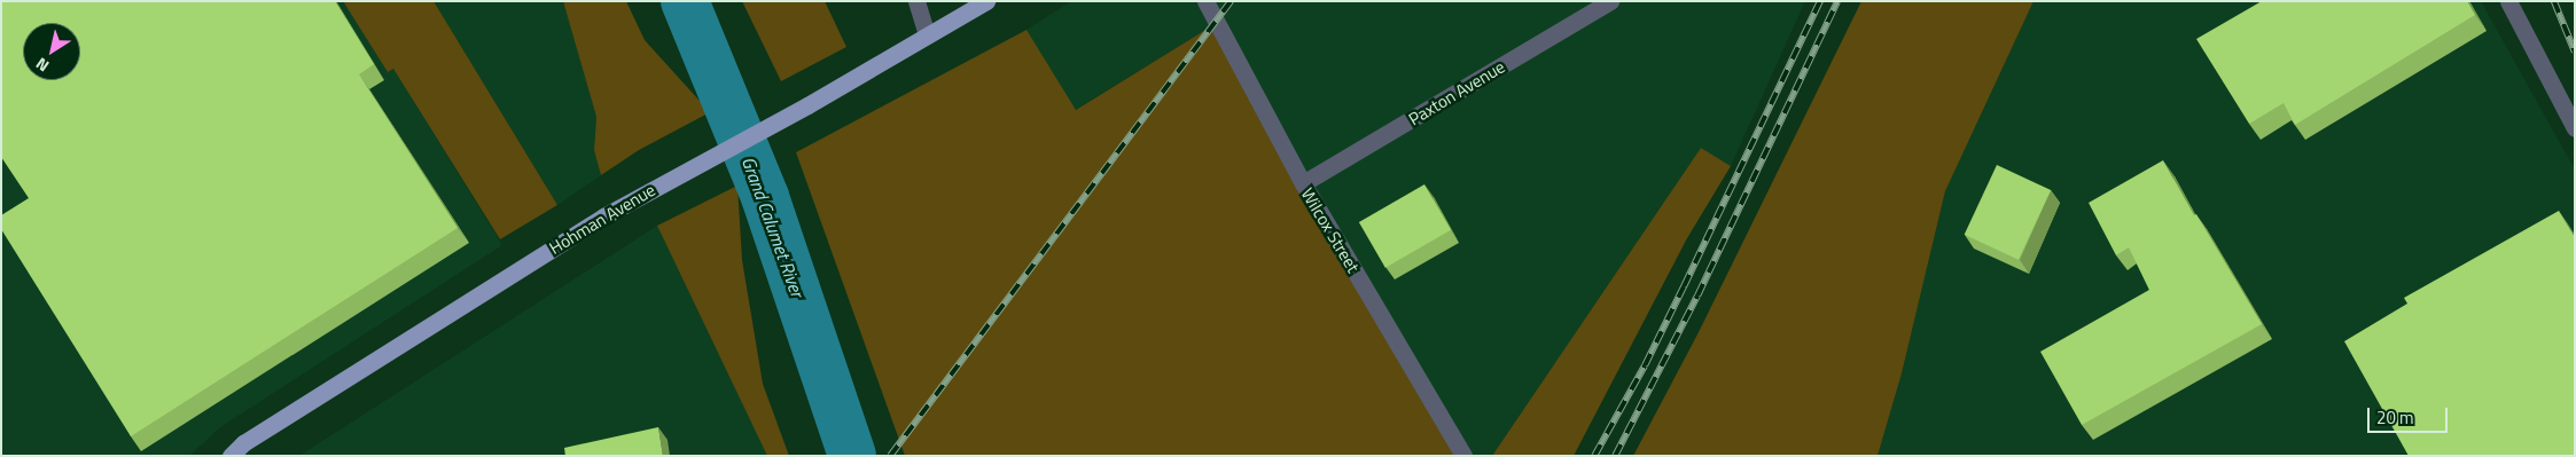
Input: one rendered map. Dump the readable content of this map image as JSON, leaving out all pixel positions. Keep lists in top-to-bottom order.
{
  "streets": {
    "main road": ["Hohman Avenue"],
    "street": ["Paxton Avenue", "Wilcox Street"]
  },
  "crossings": [
    ["Paxton Avenue", "Wilcox Street"]
  ],
  "water": ["Grand Calumet River"],
  "scale_bar": "20 m",
  "north": "bottom left"
}
